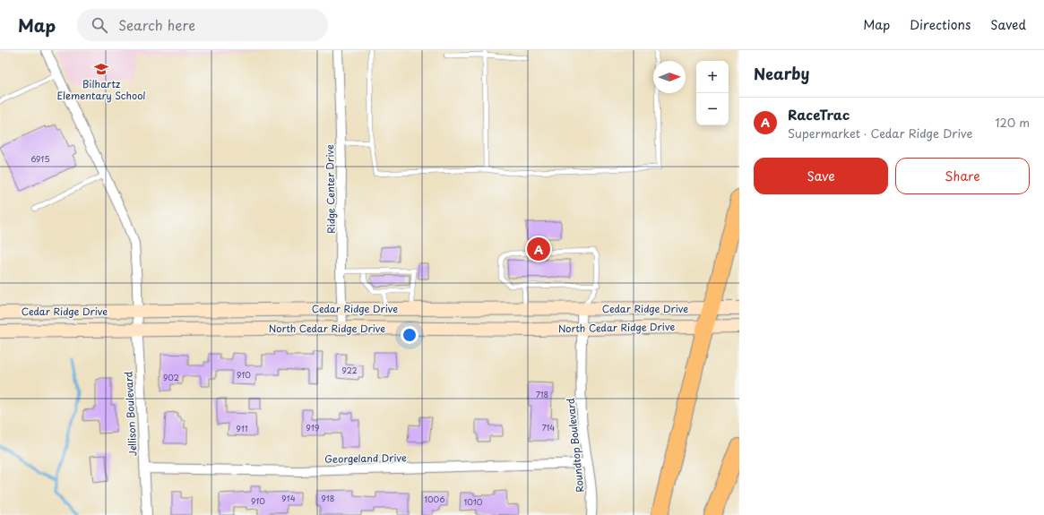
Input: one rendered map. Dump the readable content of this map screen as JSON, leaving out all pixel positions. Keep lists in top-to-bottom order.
{
  "streets": {
    "main road": ["Cedar Ridge Drive", "North Cedar Ridge Drive"],
    "street": [
      "Ridge Center Drive",
      "Jellison Boulevard",
      "Roundtop Boulevard",
      "Georgeland Drive"
    ]
  },
  "crossings": [
    ["Ridge Center Drive", "Cedar Ridge Drive"],
    ["Ridge Center Drive", "North Cedar Ridge Drive"],
    ["Cedar Ridge Drive", "Jellison Boulevard"],
    ["Cedar Ridge Drive", "Roundtop Boulevard"],
    ["North Cedar Ridge Drive", "Jellison Boulevard"],
    ["North Cedar Ridge Drive", "Roundtop Boulevard"],
    ["Jellison Boulevard", "Georgeland Drive"],
    ["Roundtop Boulevard", "Georgeland Drive"]
  ],
  "places": {
    "school or university": ["Bilhartz Elementary School"]
  },
  "house_numbers": [
    "6915",
    "922",
    "910",
    "902",
    "718",
    "919",
    "714",
    "911",
    "914",
    "918",
    "1006",
    "910",
    "1010"
  ],
  "north": "right",
  "page": {
    "header": "Map",
    "search": "Search here",
    "nav": ["Map", "Directions", "Saved"],
    "heading": "Nearby",
    "map_buttons": ["+", "−"],
    "list": [
      {
        "mark": "A",
        "name": "RaceTrac",
        "note": "Supermarket · Cedar Ridge Drive",
        "value": "120 m"
      }
    ],
    "buttons": ["Save", "Share"],
    "pins": "A"
  }
}
